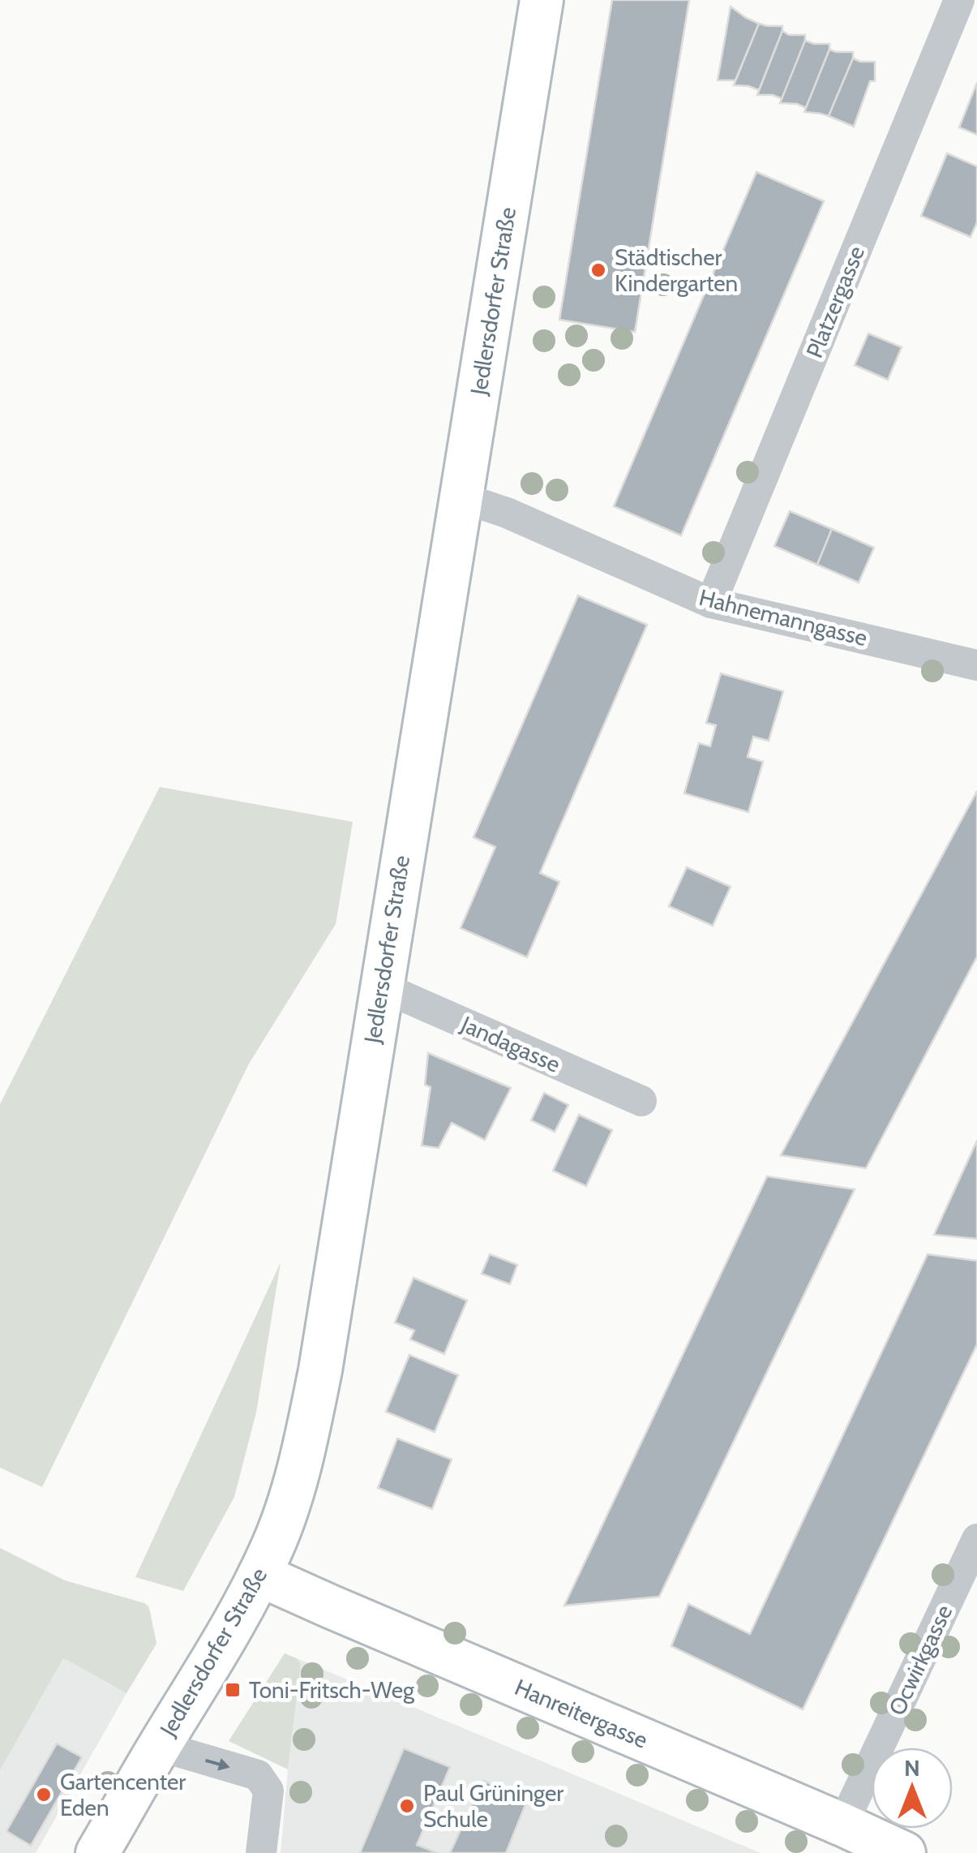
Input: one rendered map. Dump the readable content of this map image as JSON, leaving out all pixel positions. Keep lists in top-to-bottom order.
{
  "streets": {
    "street": [
      "Jedlersdorfer Straße",
      "Platzergasse",
      "Hahnemanngasse",
      "Jandagasse",
      "Ocwirkgasse",
      "Hanreitergasse"
    ]
  },
  "crossings": [
    ["Jedlersdorfer Straße", "Hahnemanngasse"],
    ["Jedlersdorfer Straße", "Jandagasse"],
    ["Jedlersdorfer Straße", "Hanreitergasse"],
    ["Platzergasse", "Hahnemanngasse"],
    ["Ocwirkgasse", "Hanreitergasse"]
  ],
  "places": {
    "other": ["Städtischer Kindergarten", "Gartencenter Eden", "Paul Grüninger Schule"],
    "transit": ["Toni-Fritsch-Weg"]
  },
  "north": "top"
}
